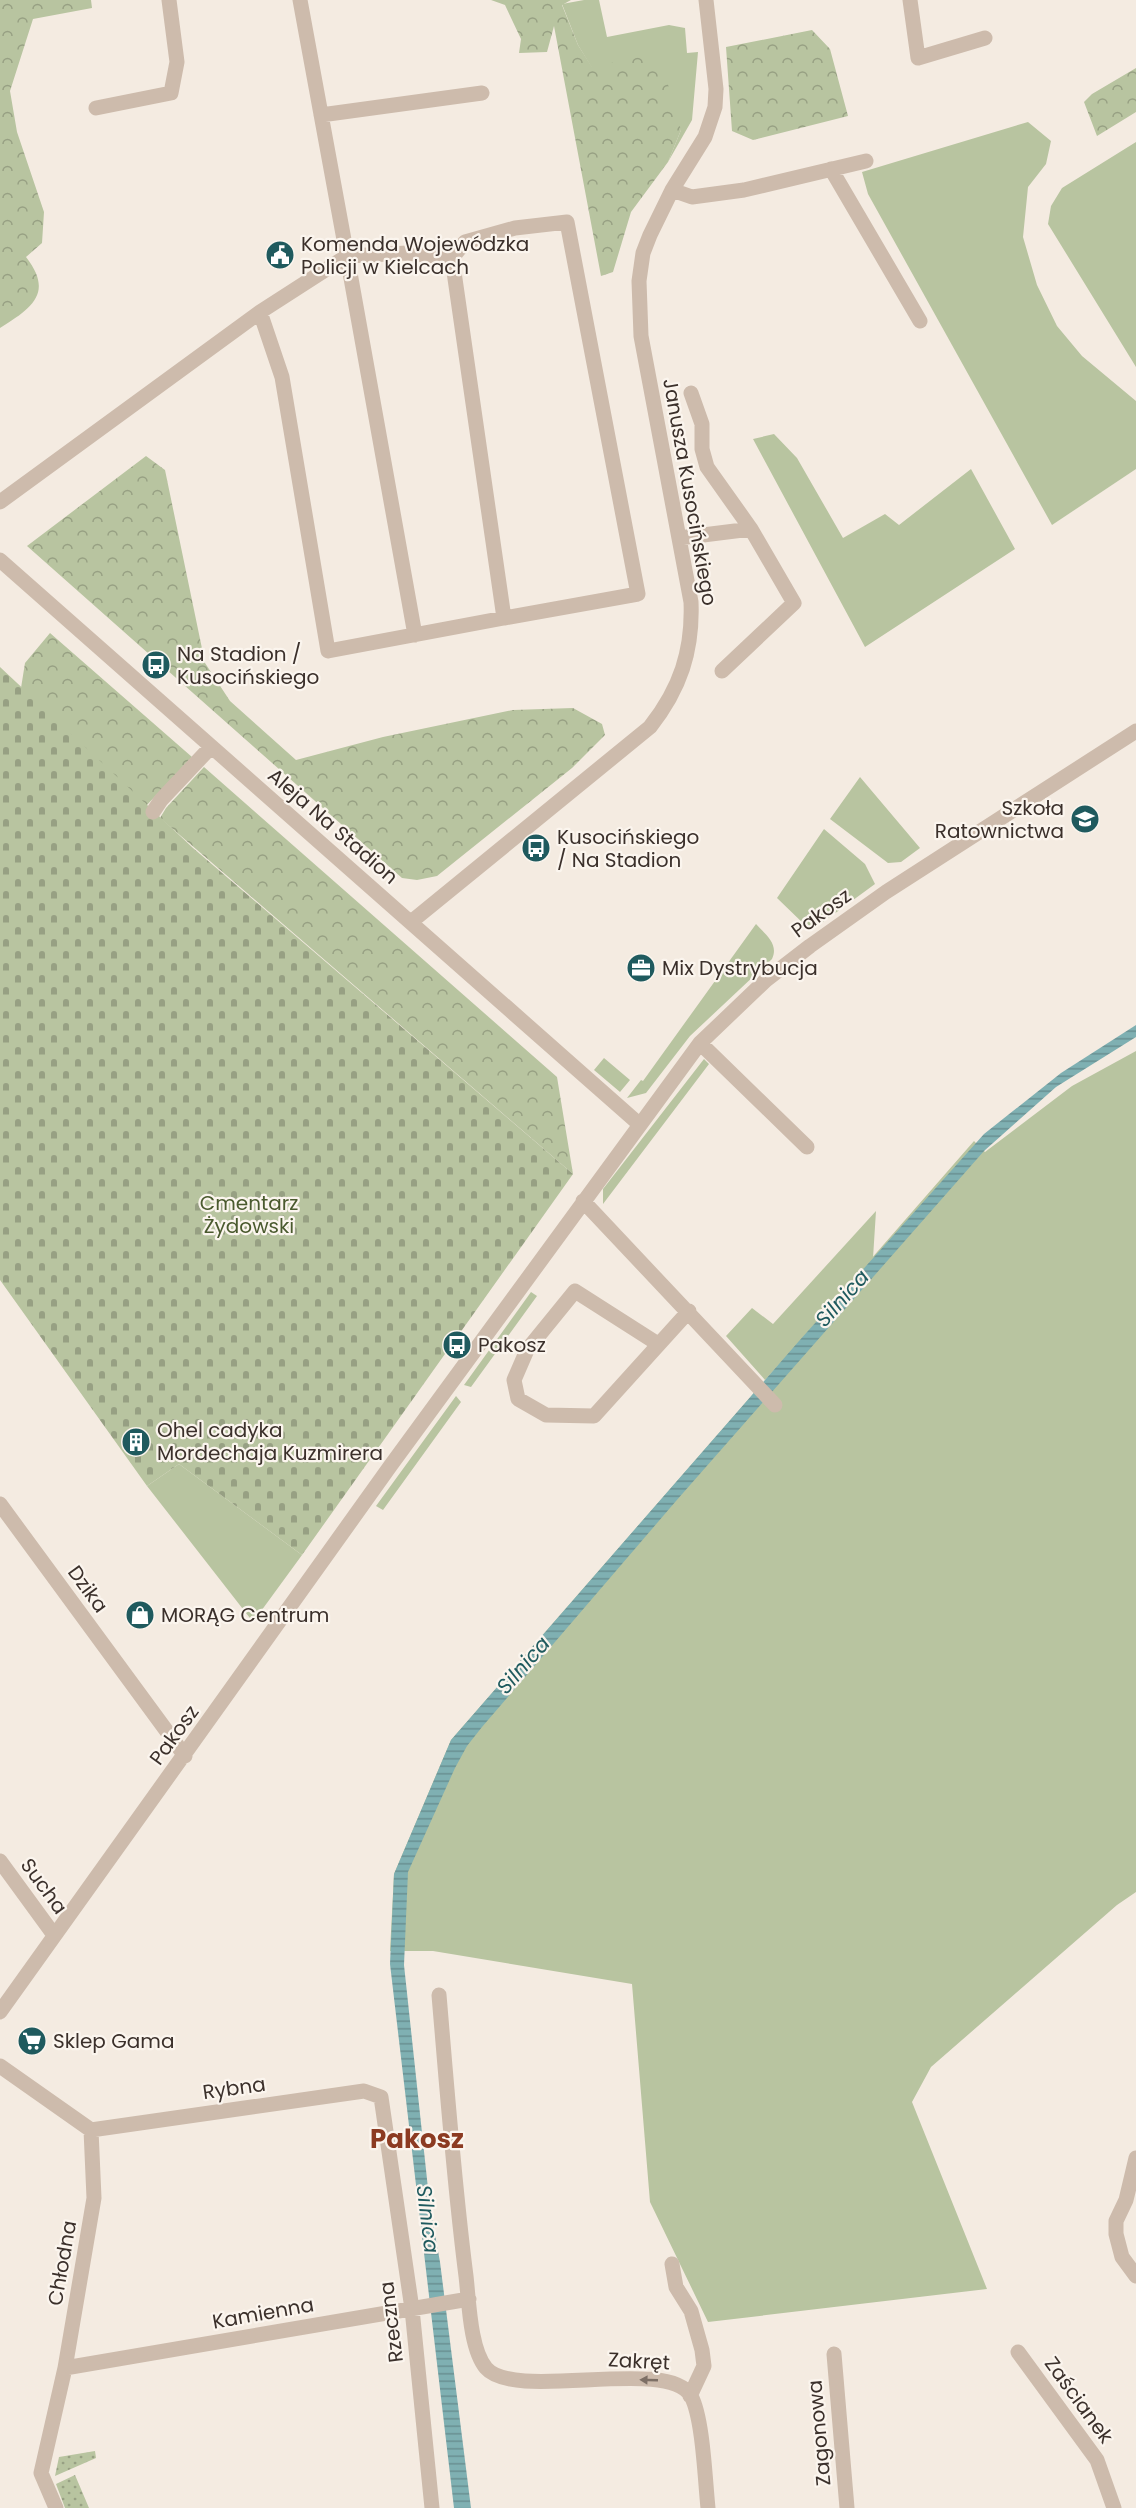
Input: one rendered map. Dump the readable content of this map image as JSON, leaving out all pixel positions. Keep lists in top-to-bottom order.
{
  "streets": {
    "street": [
      "Janusza Kusocińskiego",
      "Aleja Na Stadion",
      "Pakosz",
      "Dzika",
      "Sucha",
      "Rybna",
      "Chłodna",
      "Kamienna",
      "Rzeczna",
      "Zakręt",
      "Zaścianek",
      "Zagonowa"
    ]
  },
  "crossings": [
    ["Janusza Kusocińskiego", "Aleja Na Stadion"],
    ["Aleja Na Stadion", "Pakosz"],
    ["Pakosz", "Dzika"],
    ["Pakosz", "Sucha"],
    ["Rybna", "Chłodna"],
    ["Rybna", "Rzeczna"],
    ["Chłodna", "Kamienna"],
    ["Kamienna", "Rzeczna"],
    ["Kamienna", "Zakręt"]
  ],
  "one_way": ["Zakręt"],
  "districts": ["Pakosz"],
  "water": ["Silnica"],
  "parks": ["Cmentarz Żydowski"],
  "places": {
    "public building": ["Komenda Wojewódzka Policji w Kielcach"],
    "bus stop": ["Na Stadion / Kusocińskiego", "Kusocińskiego / Na Stadion", "Pakosz"],
    "school or university": ["Szkoła Ratownictwa"],
    "office": ["Mix Dystrybucja"],
    "building": ["Ohel cadyka Mordechaja Kuzmirera"],
    "shop": ["MORĄG Centrum"],
    "supermarket": ["Sklep Gama"]
  }
}
